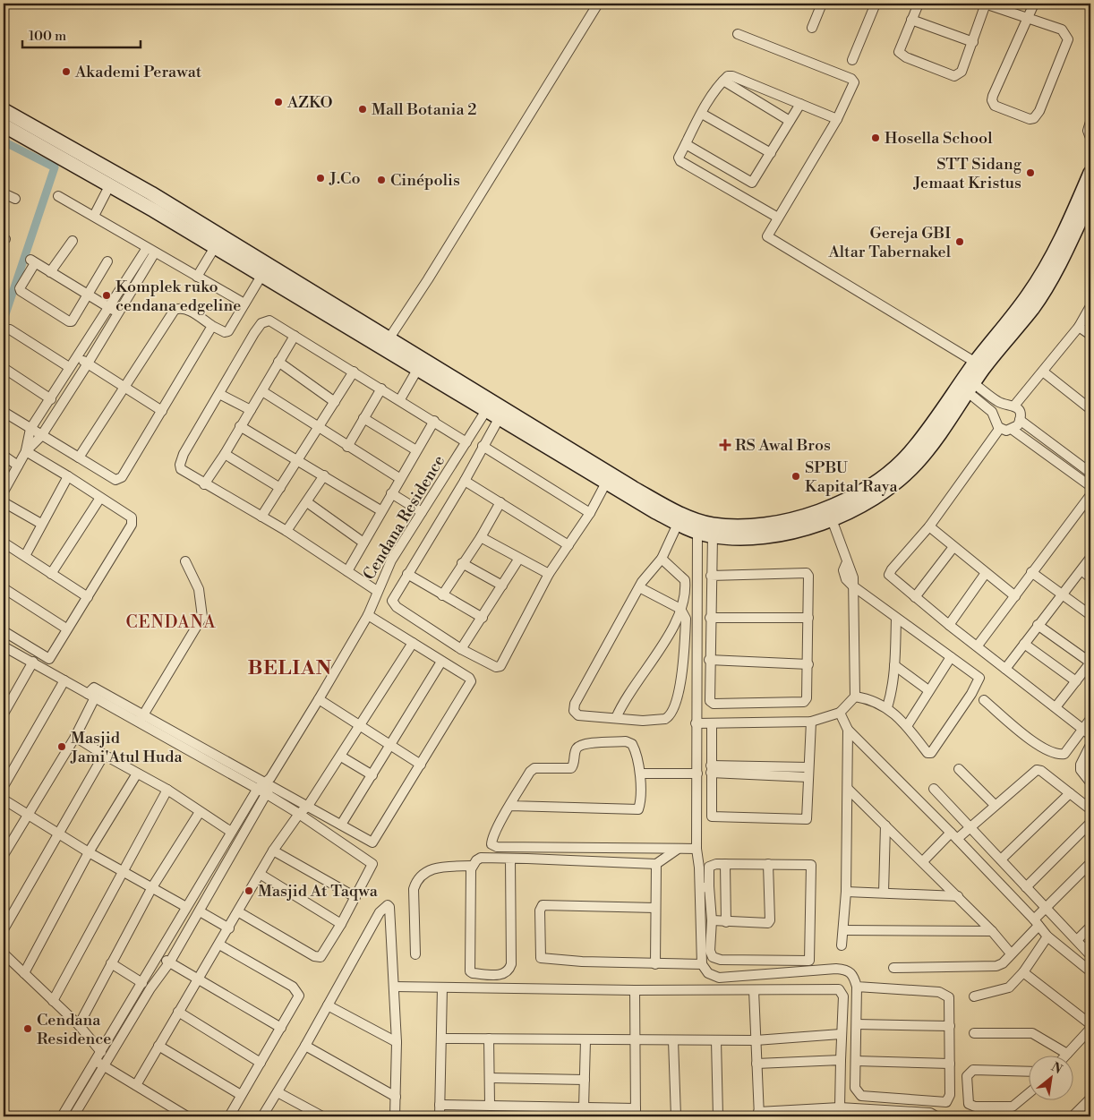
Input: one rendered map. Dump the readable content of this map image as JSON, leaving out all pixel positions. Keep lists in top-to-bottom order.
{
  "streets": {
    "street": ["Cendana Residence"]
  },
  "districts": ["CENDANA", "BELIAN"],
  "places": {
    "other": [
      "Akademi Perawat",
      "AZKO",
      "Mall Botania 2",
      "Hosella School",
      "STT Sidang Jemaat Kristus",
      "J.Co",
      "Cinépolis",
      "Gereja GBI Altar Tabernakel",
      "Komplek ruko cendana edgeline",
      "SPBU Kapital Raya",
      "Masjid Jami'Atul Huda",
      "Masjid At Taqwa",
      "Cendana Residence"
    ],
    "health": ["RS Awal Bros"]
  },
  "scale_bar": "100 m",
  "north": "top right"
}
